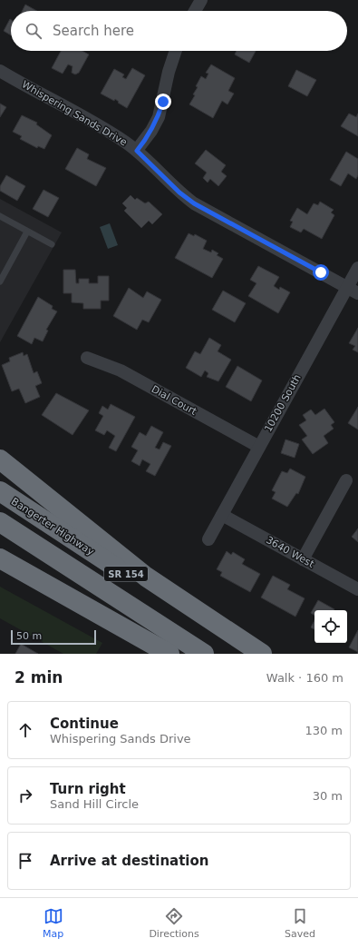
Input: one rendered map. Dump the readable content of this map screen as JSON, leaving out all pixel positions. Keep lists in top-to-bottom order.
{
  "streets": {
    "highway": ["Bangerter Highway", "SR 154"],
    "street": [
      "Whispering Sands Drive",
      "Dial Court",
      "10200 South",
      "3640 West"
    ]
  },
  "crossings": [
    ["Whispering Sands Drive", "10200 South"],
    ["Dial Court", "10200 South"],
    ["10200 South", "3640 West"]
  ],
  "scale_bar": "50 m",
  "page": {
    "search": "Search here",
    "scale": "50 m",
    "heading": ["2 min", "Walk · 160 m"],
    "list": [
      ["Continue", "Whispering Sands Drive", "130 m"],
      ["Turn right", "Sand Hill Circle", "30 m"],
      "Arrive at destination"
    ],
    "nav": ["Map", "Directions", "Saved"]
  }
}
